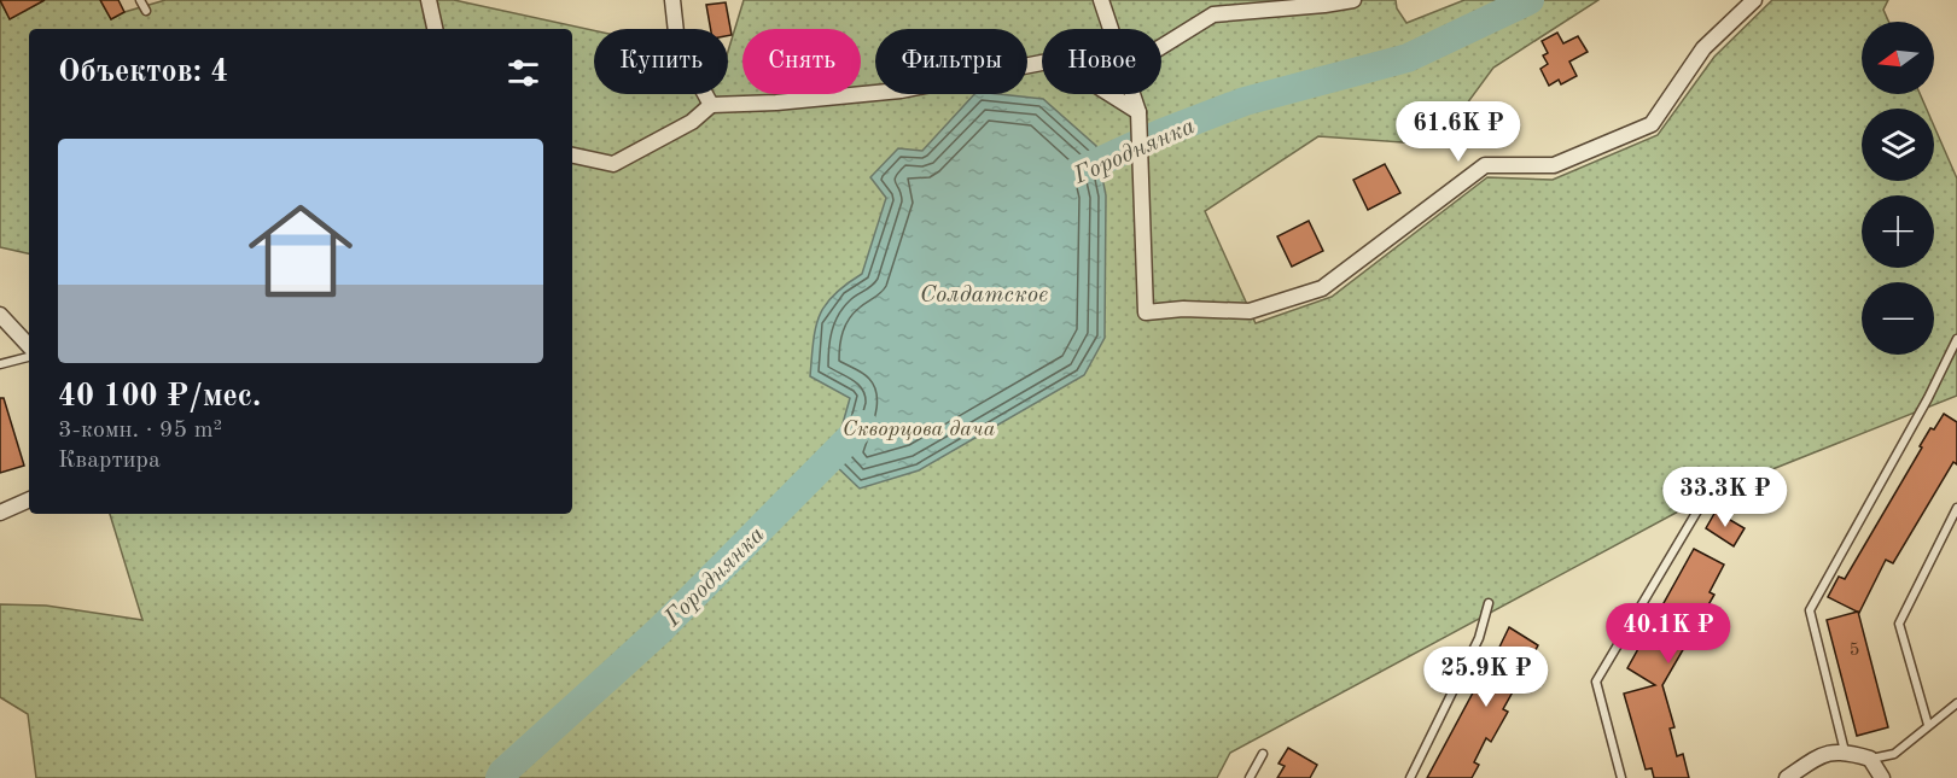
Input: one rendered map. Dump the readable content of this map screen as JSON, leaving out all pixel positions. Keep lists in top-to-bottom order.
{
  "water": ["Городнянка", "Солдатское"],
  "parks": ["Скворцова дача"],
  "house_numbers": ["5"],
  "north": "left",
  "page": {
    "map_buttons": ["+", "−"],
    "chip": [
      "Купить",
      "Снять",
      "Фильтры",
      "Новое"
    ],
    "heading": "Объектов: 4",
    "price": [
      "61.6K ₽",
      "33.3K ₽",
      "40.1K ₽",
      "25.9K ₽"
    ],
    "list": [
      {
        "name": "40 100 ₽/мес.",
        "note": "3-комн. · 95 m² · Квартира"
      }
    ]
  }
}
